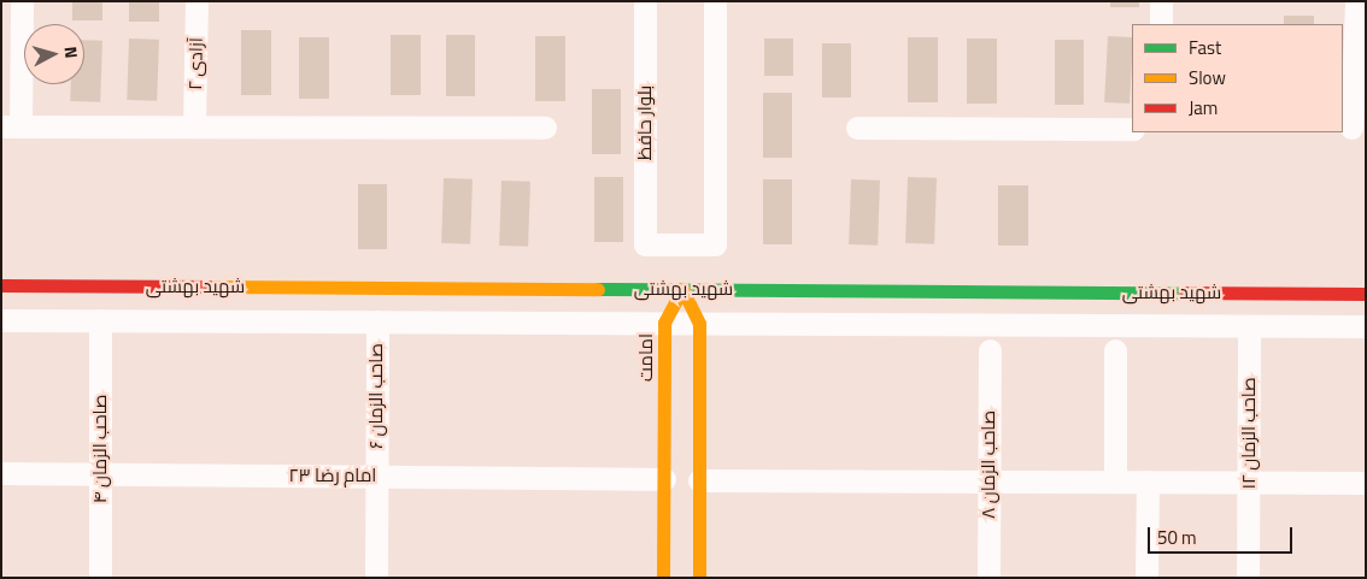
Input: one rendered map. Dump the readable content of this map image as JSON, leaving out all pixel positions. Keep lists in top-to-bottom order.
{
  "streets": {
    "street": [
      "آزادی ۲",
      "بلوار حافظ",
      "شهید بهشتی",
      "امامت",
      "صاحب الزمان ۶",
      "صاحب الزمان ۱۲",
      "صاحب الزمان ۴",
      "صاحب الزمان ۸",
      "امام رضا ۲۳"
    ]
  },
  "crossings": [
    ["شهید بهشتی", "امامت"],
    ["شهید بهشتی", "صاحب الزمان ۶"],
    ["شهید بهشتی", "صاحب الزمان ۱۲"],
    ["شهید بهشتی", "صاحب الزمان ۴"],
    ["امامت", "امام رضا ۲۳"],
    ["صاحب الزمان ۶", "امام رضا ۲۳"],
    ["صاحب الزمان ۴", "امام رضا ۲۳"]
  ],
  "legend": ["Fast", "Slow", "Jam"],
  "scale_bar": "50 m",
  "north": "right"
}
